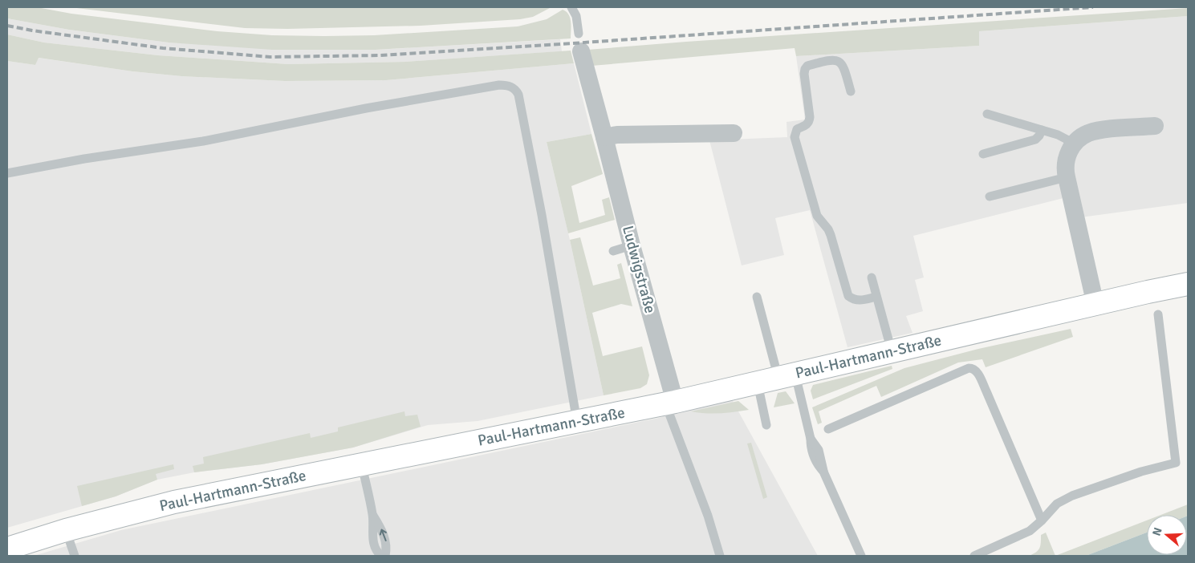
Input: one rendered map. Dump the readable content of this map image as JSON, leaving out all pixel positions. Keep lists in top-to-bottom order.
{
  "streets": {
    "main road": ["Paul-Hartmann-Straße"],
    "street": ["Ludwigstraße"]
  },
  "crossings": [
    ["Ludwigstraße", "Paul-Hartmann-Straße"]
  ],
  "north": "left"
}
